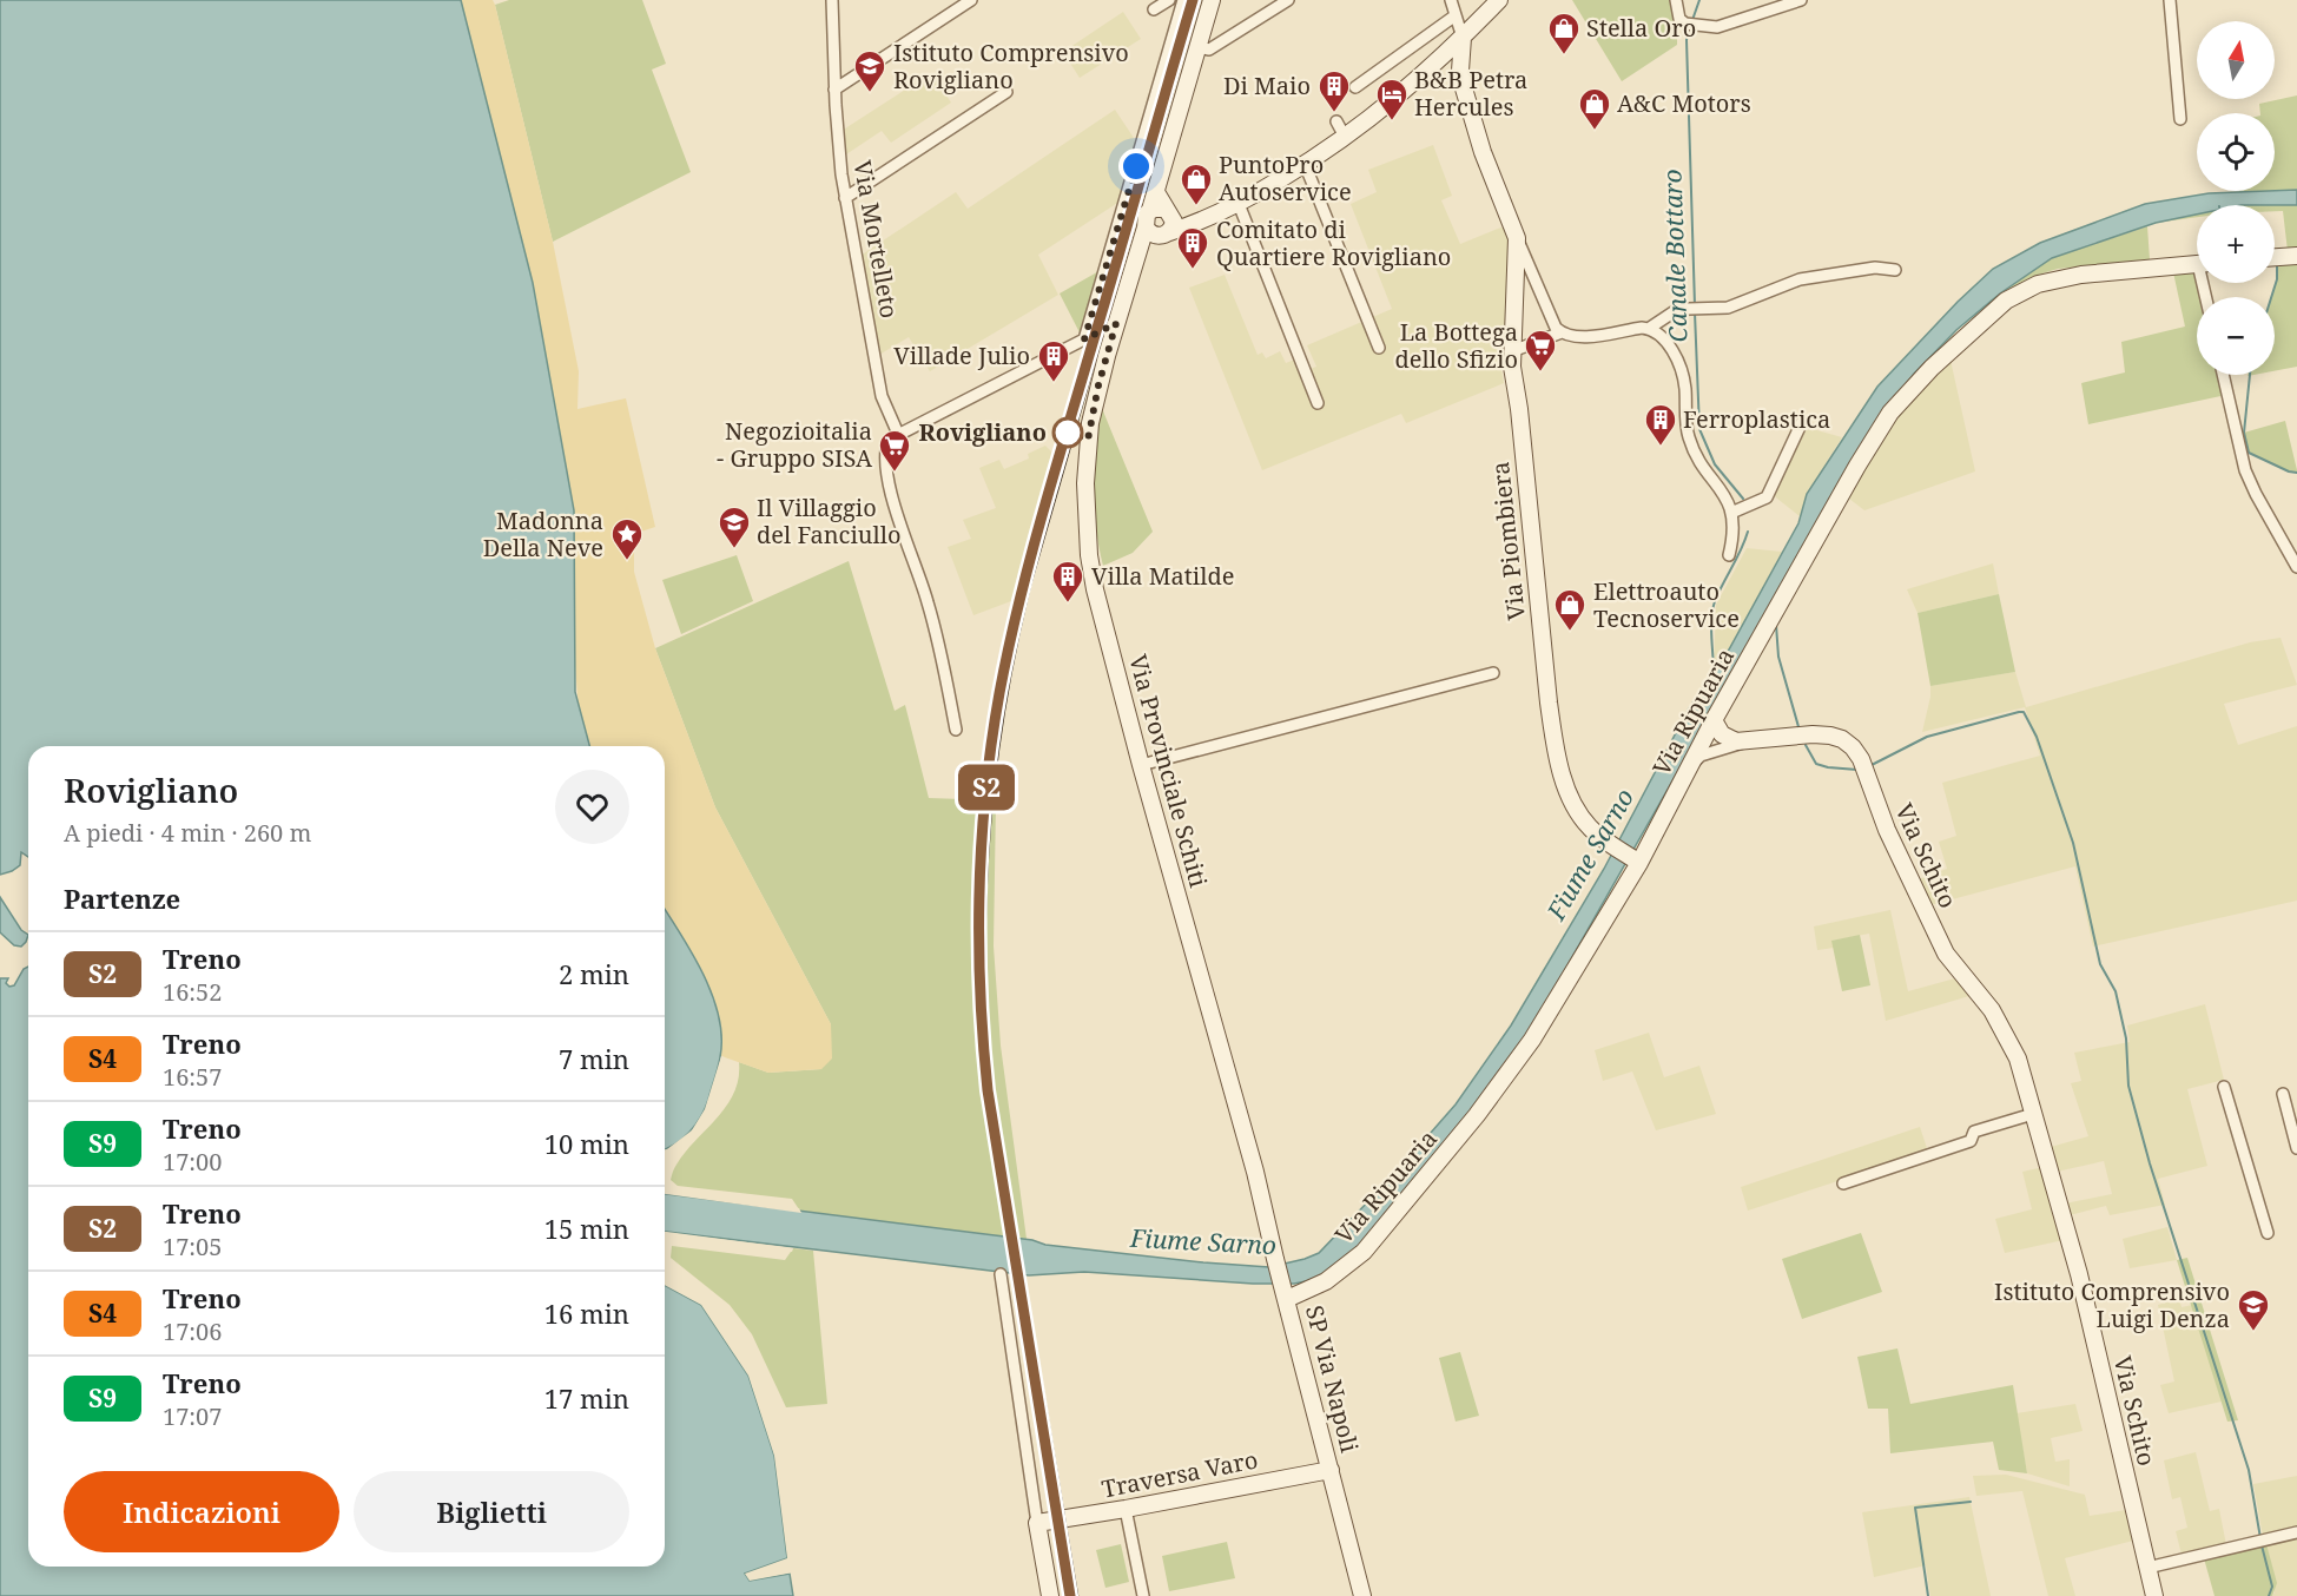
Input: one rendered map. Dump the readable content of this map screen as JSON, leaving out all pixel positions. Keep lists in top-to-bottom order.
{
  "streets": {
    "street": [
      "Via Mortelleto",
      "Via Piombiera",
      "Via Ripuaria",
      "Via Provinciale Schiti",
      "Via Schito",
      "SP Via Napoli",
      "Traversa Varo"
    ]
  },
  "crossings": [
    ["Via Piombiera", "Via Ripuaria"],
    ["Via Piombiera", "Via Provinciale Schiti"],
    ["Via Ripuaria", "Via Provinciale Schiti"],
    ["Via Ripuaria", "SP Via Napoli"],
    ["Via Provinciale Schiti", "SP Via Napoli"],
    ["SP Via Napoli", "Traversa Varo"]
  ],
  "water": ["Canale Bottaro", "Fiume Sarno"],
  "places": {
    "shop": [
      "Stella Oro",
      "A&C Motors",
      "PuntoPro Autoservice",
      "Elettroauto Tecnoservice"
    ],
    "school or university": ["Istituto Comprensivo Rovigliano", "Il Villaggio del Fanciullo", "Istituto Comprensivo Luigi Denza"],
    "building": [
      "Di Maio",
      "Comitato di Quartiere Rovigliano",
      "Villade Julio",
      "Ferroplastica",
      "Villa Matilde"
    ],
    "hotel": ["B&B Petra Hercules"],
    "supermarket": ["La Bottega dello Sfizio", "Negozioitalia - Gruppo SISA"],
    "other": ["Rovigliano"],
    "place": ["Madonna Della Neve"]
  },
  "north": "top",
  "page": {
    "on_map": "S2",
    "map_buttons": ["+", "−"],
    "heading": [
      ["Rovigliano", "A piedi · 4 min · 260 m"],
      "Partenze"
    ],
    "list": [
      {
        "mark": "S2",
        "name": "Treno",
        "note": "16:52",
        "value": "2 min"
      },
      {
        "mark": "S4",
        "name": "Treno",
        "note": "16:57",
        "value": "7 min"
      },
      {
        "mark": "S9",
        "name": "Treno",
        "note": "17:00",
        "value": "10 min"
      },
      {
        "mark": "S2",
        "name": "Treno",
        "note": "17:05",
        "value": "15 min"
      },
      {
        "mark": "S4",
        "name": "Treno",
        "note": "17:06",
        "value": "16 min"
      },
      {
        "mark": "S9",
        "name": "Treno",
        "note": "17:07",
        "value": "17 min"
      }
    ],
    "buttons": ["Indicazioni", "Biglietti"]
  }
}
